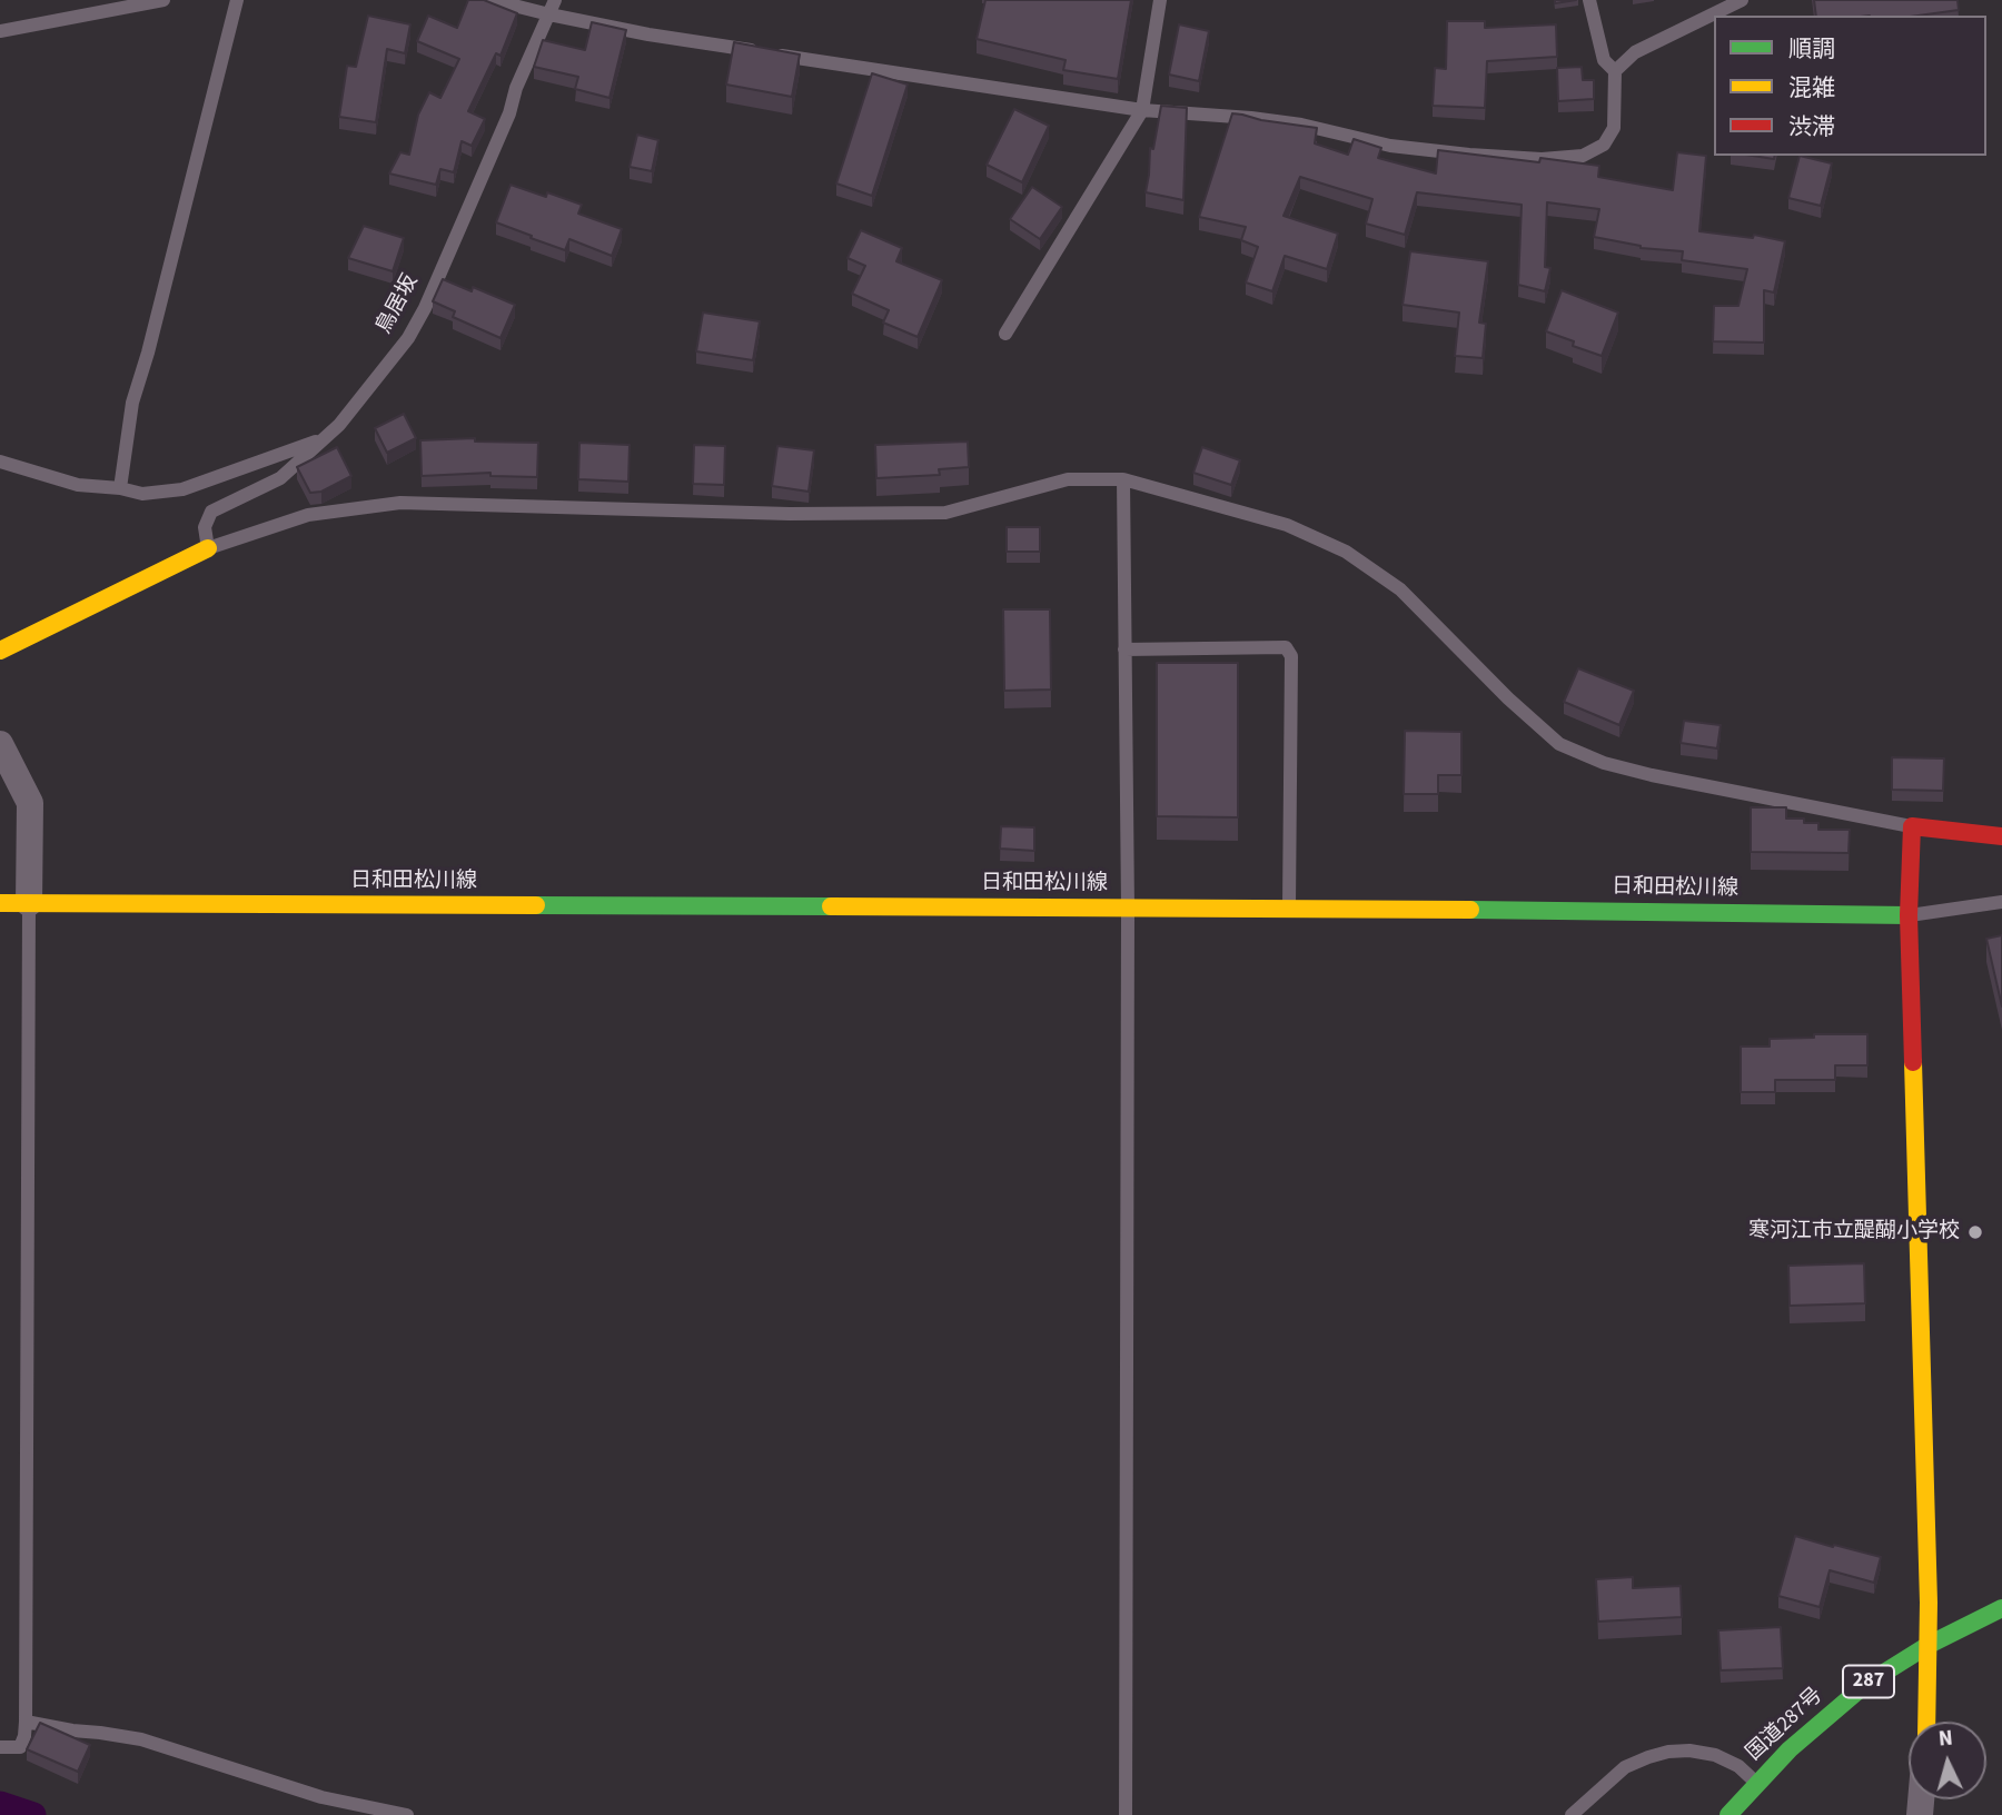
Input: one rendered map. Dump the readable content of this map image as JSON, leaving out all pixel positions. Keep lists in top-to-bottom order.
{
  "streets": {
    "main road": ["日和田松川線", "287", "国道287号"],
    "lane": ["鳥居坂"]
  },
  "places": ["寒河江市立醍醐小学校"],
  "legend": ["順調", "混雑", "渋滞"],
  "north": "top"
}
